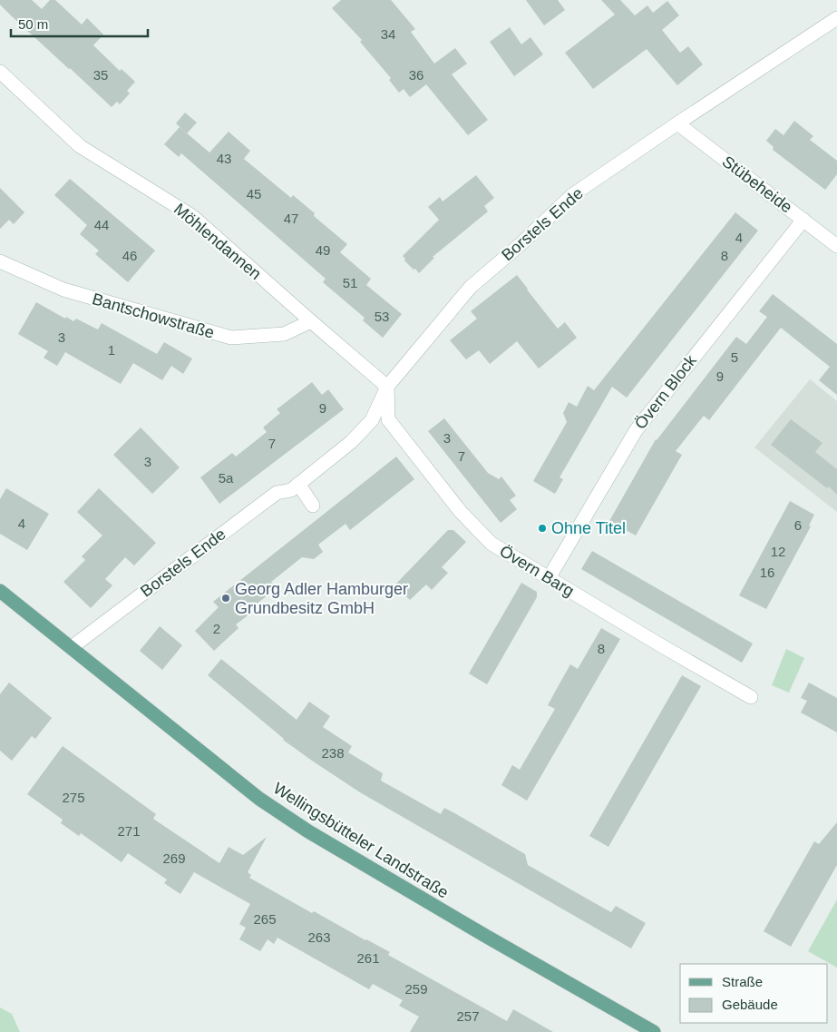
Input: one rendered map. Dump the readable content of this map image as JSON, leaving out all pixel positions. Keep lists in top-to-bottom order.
{
  "streets": {
    "main road": ["Wellingsbütteler Landstraße"],
    "street": [
      "Stübeheide",
      "Borstels Ende",
      "Möhlendannen",
      "Bantschowstraße",
      "Övern Block",
      "Övern Barg"
    ]
  },
  "crossings": [
    ["Stübeheide", "Borstels Ende"],
    ["Stübeheide", "Övern Block"],
    ["Borstels Ende", "Möhlendannen"],
    ["Borstels Ende", "Övern Barg"],
    ["Borstels Ende", "Wellingsbütteler Landstraße"],
    ["Möhlendannen", "Bantschowstraße"],
    ["Möhlendannen", "Övern Barg"],
    ["Övern Block", "Övern Barg"]
  ],
  "places": ["Ohne Titel", "Georg Adler Hamburger Grundbesitz GmbH"],
  "house_numbers": [
    "34",
    "35",
    "36",
    "43",
    "45",
    "47",
    "44",
    "4",
    "49",
    "46",
    "8",
    "51",
    "53",
    "3",
    "1",
    "5",
    "9",
    "9",
    "3",
    "7",
    "7",
    "3",
    "5a",
    "4",
    "6",
    "12",
    "16",
    "2",
    "8",
    "238",
    "275",
    "271",
    "269",
    "265",
    "263",
    "261",
    "259",
    "257"
  ],
  "legend": ["Straße", "Gebäude"],
  "scale_bar": "50 m"
}
